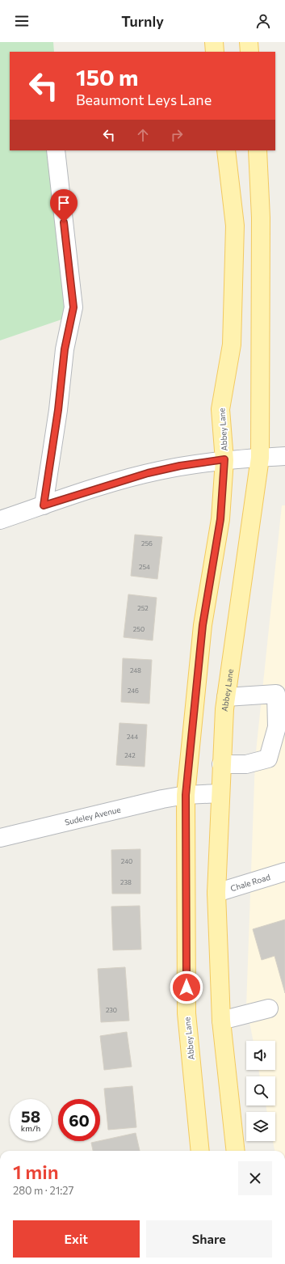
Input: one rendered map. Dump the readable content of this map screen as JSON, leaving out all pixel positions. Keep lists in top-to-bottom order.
{
  "streets": {
    "main road": ["Abbey Lane"],
    "street": ["Sudeley Avenue", "Chale Road"]
  },
  "crossings": [
    ["Abbey Lane", "Sudeley Avenue"],
    ["Abbey Lane", "Chale Road"]
  ],
  "house_numbers": [
    "256",
    "254",
    "252",
    "250",
    "248",
    "246",
    "244",
    "242",
    "240",
    "238",
    "230"
  ],
  "page": {
    "header": "Turnly",
    "turn": ["150 m", "Beaumont Leys Lane"],
    "speed": "58 km/h",
    "limit": "60",
    "heading": ["1 min", "280 m · 21:27"],
    "buttons": ["Exit", "Share"]
  }
}
